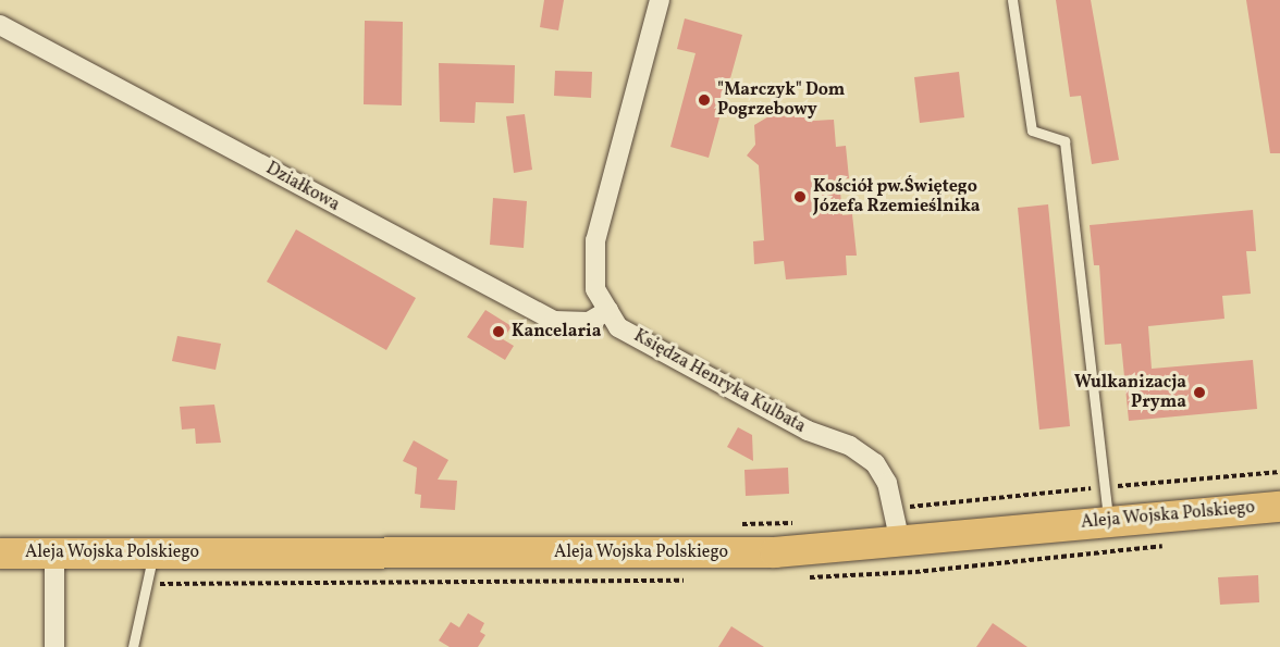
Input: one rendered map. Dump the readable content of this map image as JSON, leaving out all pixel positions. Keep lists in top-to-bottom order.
{
  "streets": {
    "main road": ["Aleja Wojska Polskiego"],
    "street": ["Działkowa", "Księdza Henryka Kulbata"]
  },
  "crossings": [
    ["Działkowa", "Księdza Henryka Kulbata"],
    ["Księdza Henryka Kulbata", "Aleja Wojska Polskiego"]
  ],
  "places": [
    "\"Marczyk\" Dom Pogrzebowy",
    "Kościół pw.Świętego Józefa Rzemieślnika",
    "Kancelaria",
    "Wulkanizacja Pryma"
  ]
}
